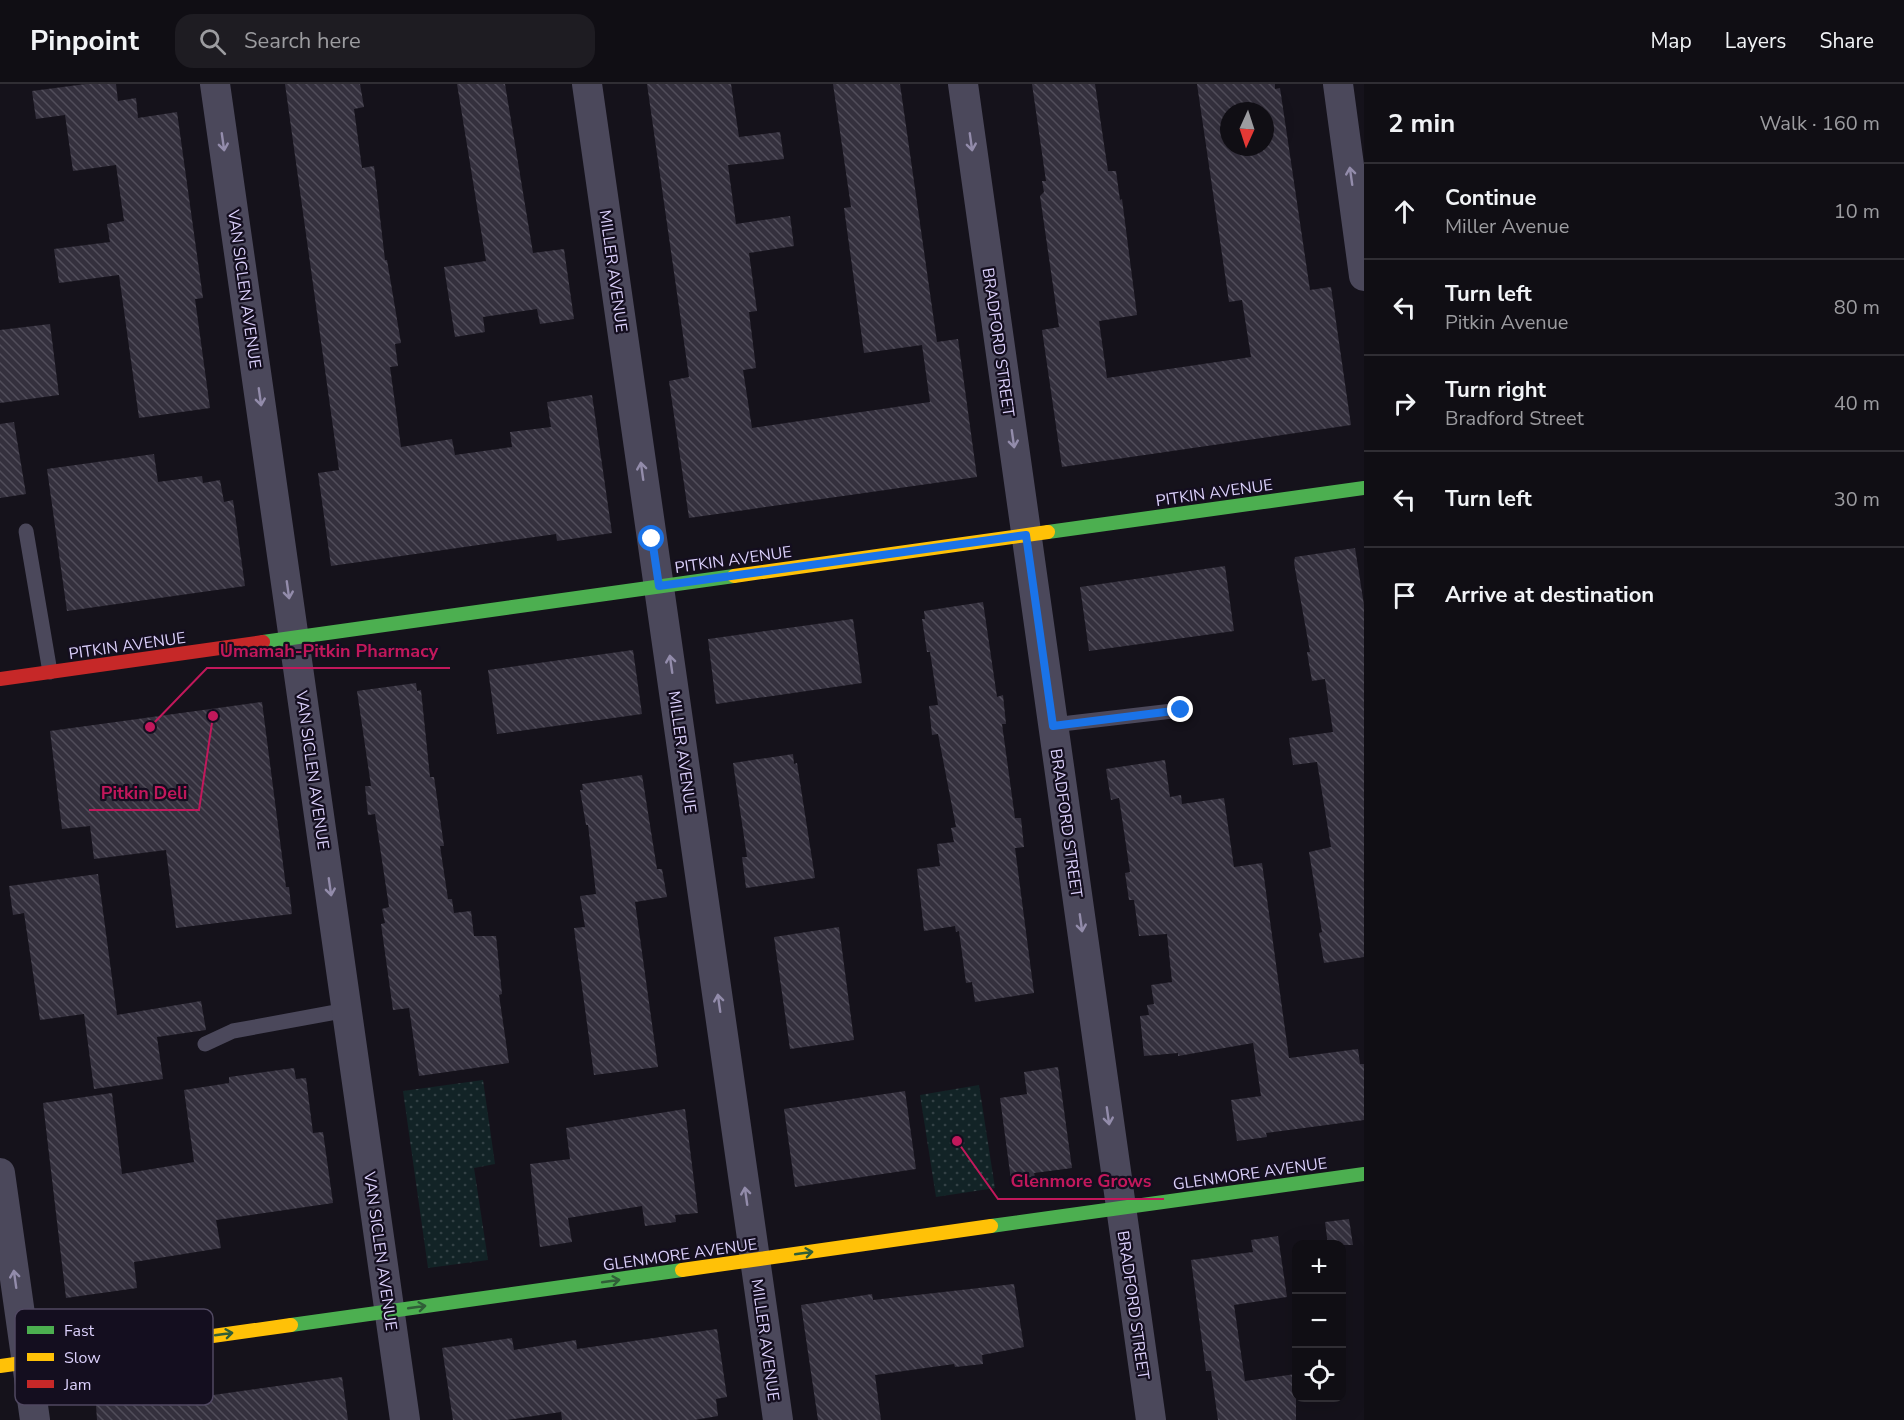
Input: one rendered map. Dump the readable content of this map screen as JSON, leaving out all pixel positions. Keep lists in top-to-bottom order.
{
  "streets": {
    "street": [
      "MILLER AVENUE",
      "VAN SICLEN AVENUE",
      "BRADFORD STREET",
      "PITKIN AVENUE",
      "GLENMORE AVENUE"
    ]
  },
  "crossings": [
    ["MILLER AVENUE", "PITKIN AVENUE"],
    ["MILLER AVENUE", "GLENMORE AVENUE"],
    ["VAN SICLEN AVENUE", "PITKIN AVENUE"],
    ["VAN SICLEN AVENUE", "GLENMORE AVENUE"],
    ["BRADFORD STREET", "PITKIN AVENUE"],
    ["BRADFORD STREET", "GLENMORE AVENUE"]
  ],
  "one_way": [
    "MILLER AVENUE",
    "VAN SICLEN AVENUE",
    "BRADFORD STREET",
    "GLENMORE AVENUE"
  ],
  "places": ["Pitkin Deli", "Umamah-Pitkin Pharmacy", "Glenmore Grows"],
  "legend": ["Fast", "Slow", "Jam"],
  "north": "bottom",
  "page": {
    "header": "Pinpoint",
    "search": "Search here",
    "nav": ["Map", "Layers", "Share"],
    "heading": ["2 min", "Walk · 160 m"],
    "list": [
      ["Continue", "Miller Avenue", "10 m"],
      ["Turn left", "Pitkin Avenue", "80 m"],
      ["Turn right", "Bradford Street", "40 m"],
      ["Turn left", "30 m"],
      "Arrive at destination"
    ],
    "map_buttons": ["+", "−"]
  }
}
